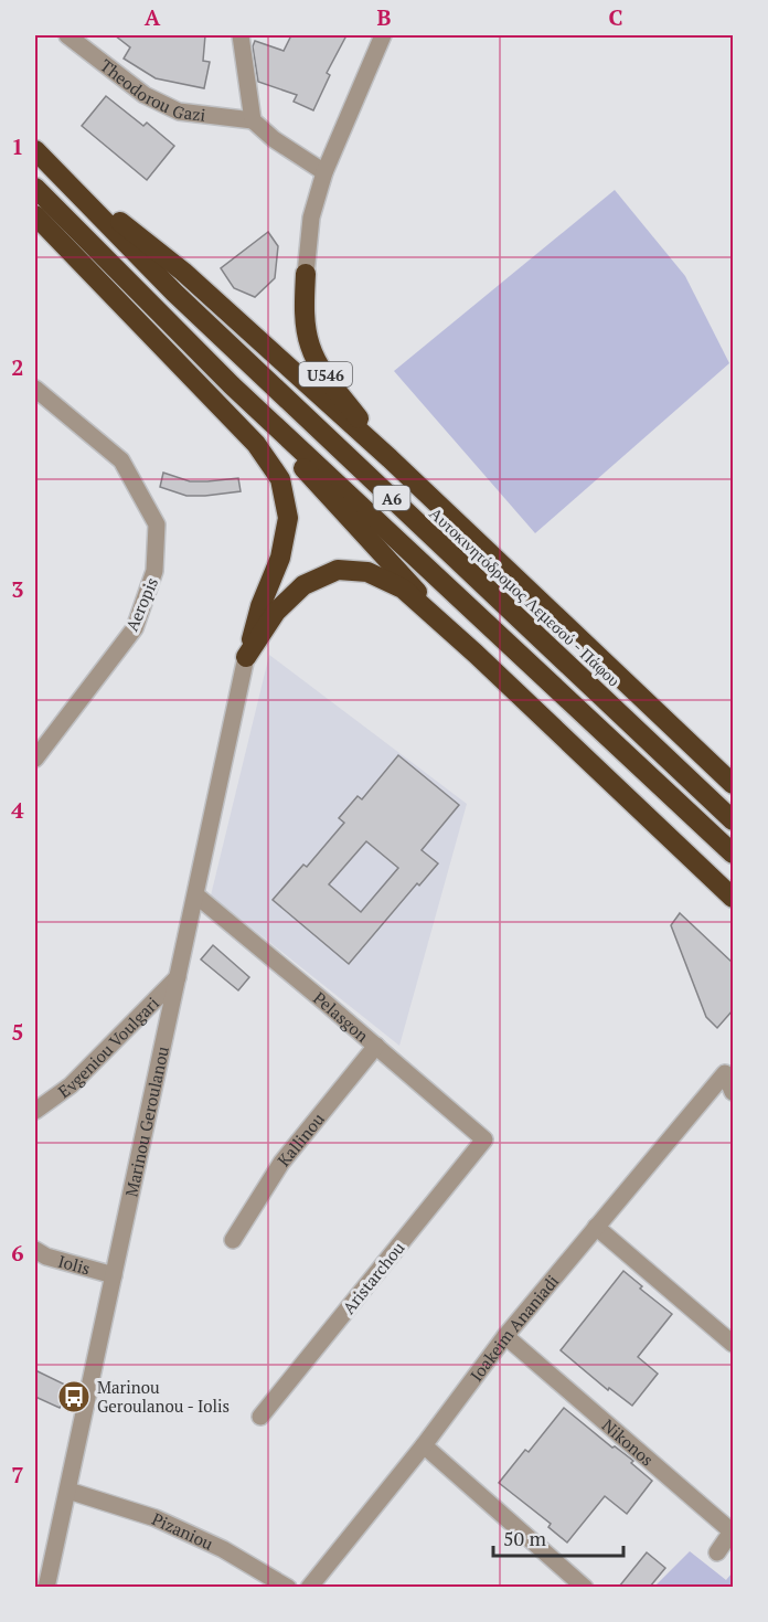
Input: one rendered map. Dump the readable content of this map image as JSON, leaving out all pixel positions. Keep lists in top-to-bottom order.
{
  "streets": {
    "highway": ["U546", "A6", "Αυτοκινητόδρομος Λεμεσού - Πάφου"],
    "street": [
      "Theodorou Gazi",
      "Aeropis",
      "Pelasgon",
      "Evgeniou Voulgari",
      "Marinou Geroulanou",
      "Kallinou",
      "Iolis",
      "Aristarchou",
      "Ioakeim Ananiadi",
      "Nikonos",
      "Pizaniou"
    ]
  },
  "crossings": [
    ["Pelasgon", "Marinou Geroulanou"],
    ["Pelasgon", "Kallinou"],
    ["Pelasgon", "Aristarchou"],
    ["Evgeniou Voulgari", "Marinou Geroulanou"],
    ["Marinou Geroulanou", "Iolis"],
    ["Marinou Geroulanou", "Pizaniou"],
    ["Ioakeim Ananiadi", "Nikonos"]
  ],
  "places": {
    "bus stop": ["Marinou Geroulanou - Iolis"]
  },
  "scale_bar": "50 m",
  "grid": {
    "columns": ["A", "B", "C"],
    "rows": [
      "1",
      "2",
      "3",
      "4",
      "5",
      "6",
      "7"
    ]
  }
}
